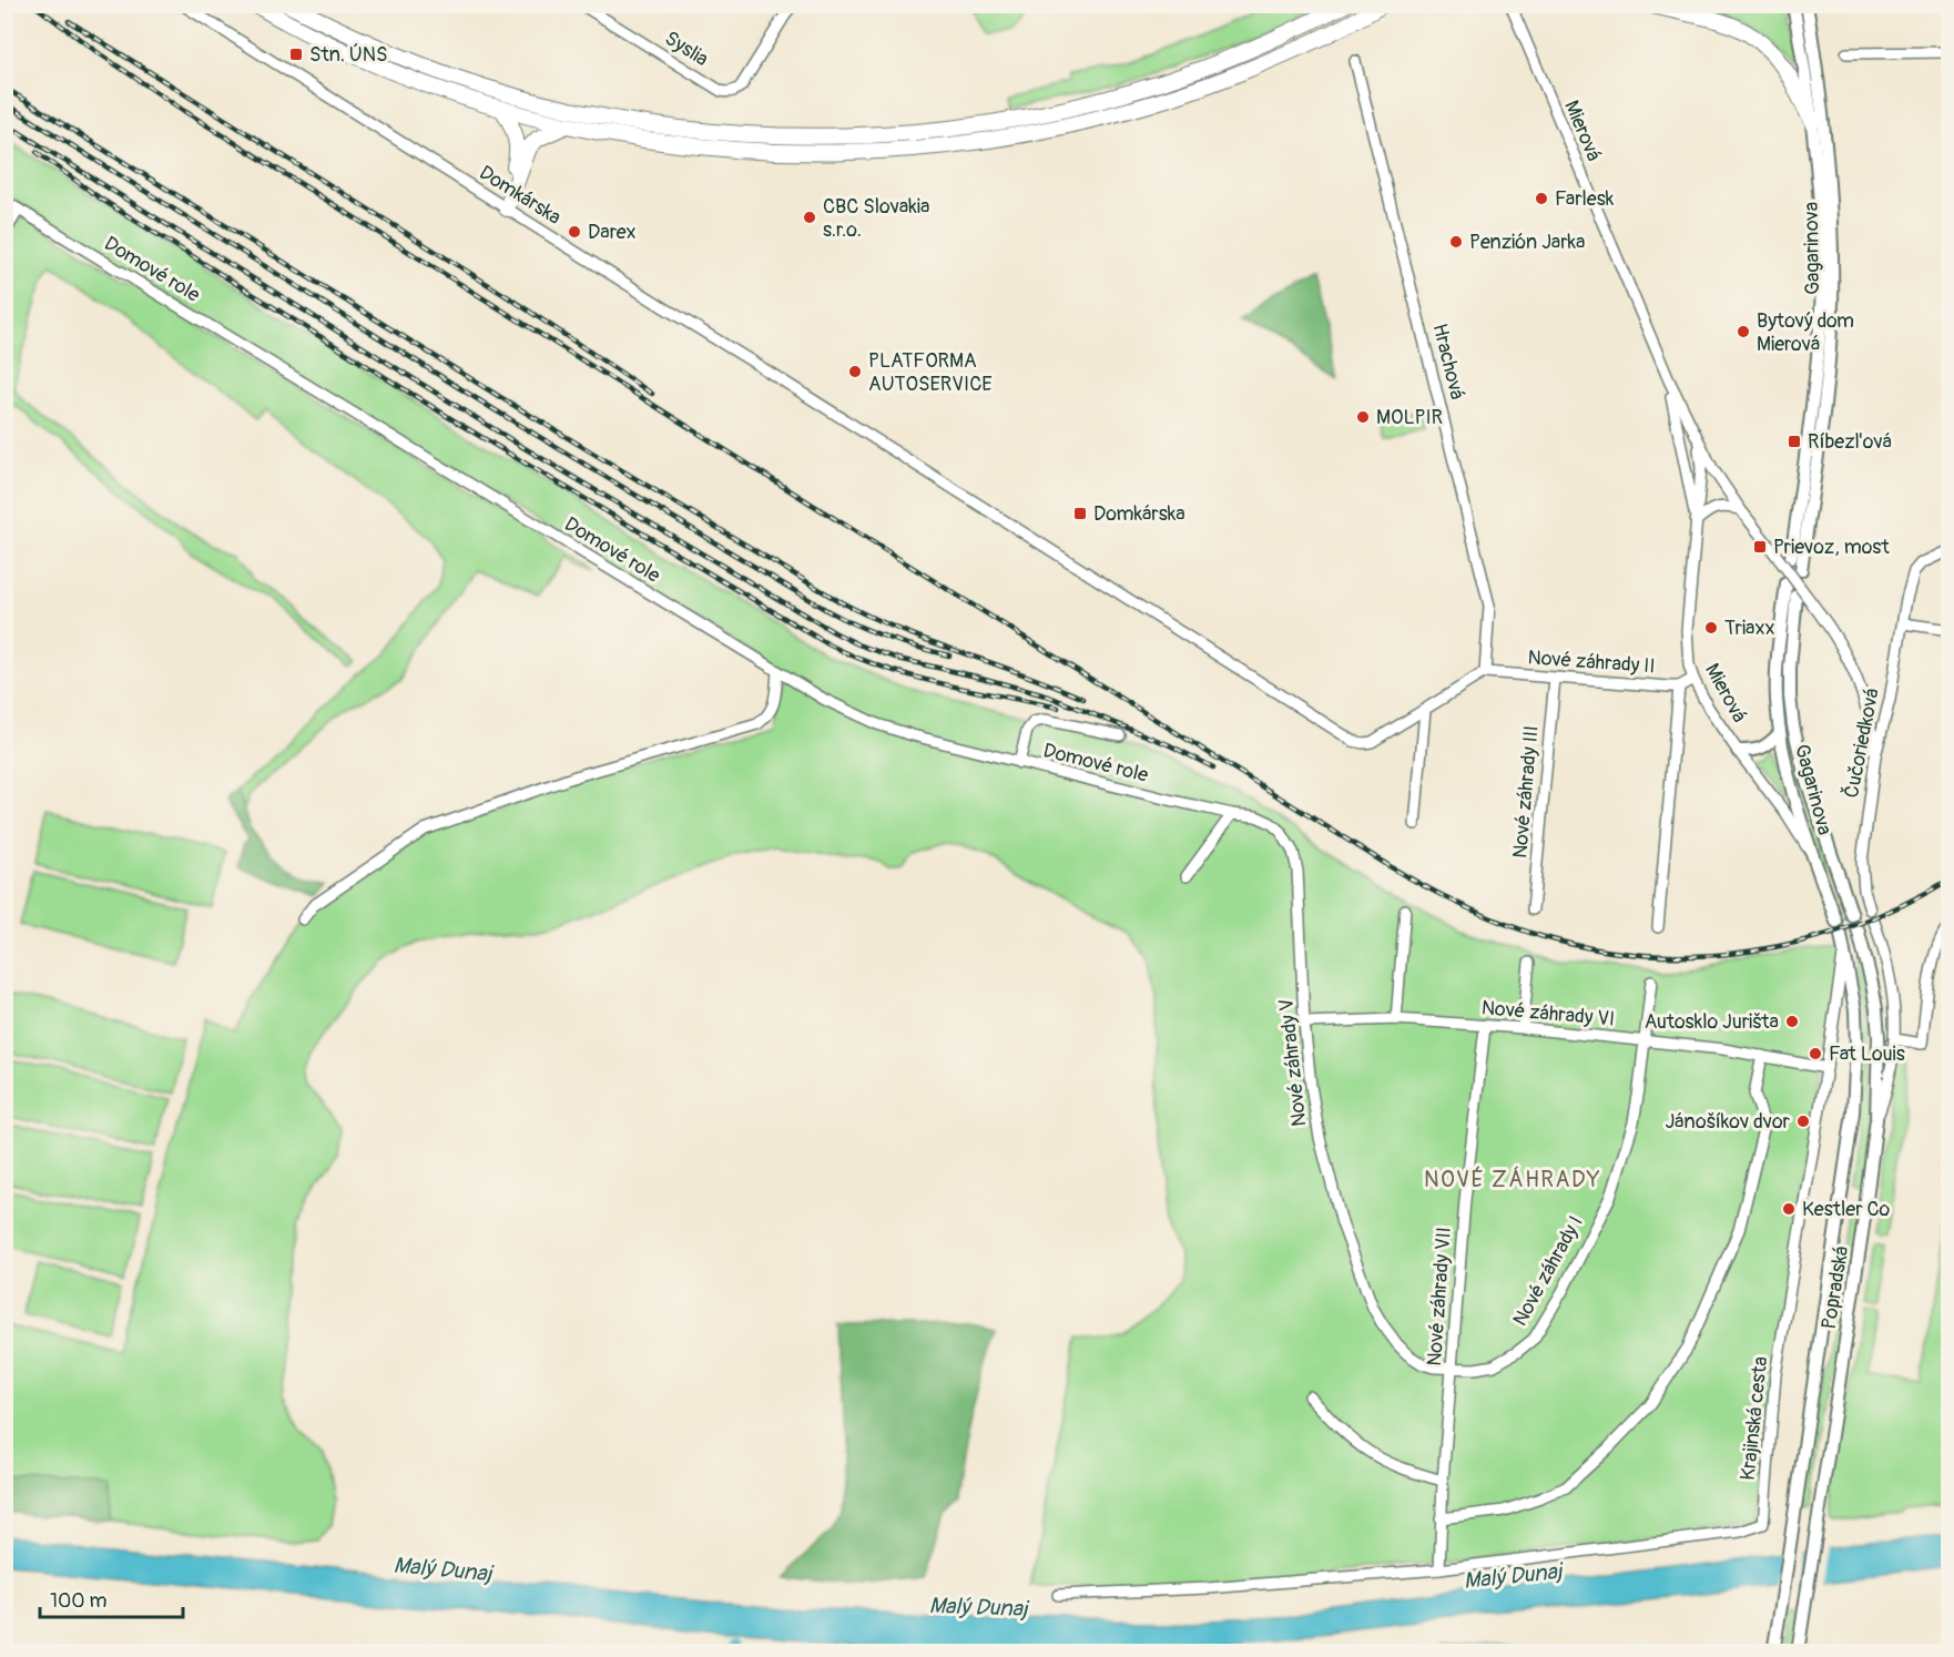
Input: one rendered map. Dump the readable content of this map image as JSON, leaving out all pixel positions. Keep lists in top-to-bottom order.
{
  "streets": {
    "main road": ["Gagarinova", "Popradská"],
    "street": [
      "Syslia",
      "Mierová",
      "Domkárska",
      "Domové role",
      "Hrachová",
      "Nové záhrady II",
      "Čučoriedková",
      "Nové záhrady III",
      "Nové záhrady VI",
      "Nové záhrady V",
      "Nové záhrady I",
      "Nové záhrady VII",
      "Krajinská cesta"
    ]
  },
  "crossings": [
    ["Mierová", "Gagarinova"],
    ["Mierová", "Nové záhrady II"],
    ["Mierová", "Čučoriedková"],
    ["Domkárska", "Hrachová"],
    ["Domkárska", "Nové záhrady II"],
    ["Domové role", "Nové záhrady V"],
    ["Hrachová", "Nové záhrady II"],
    ["Nové záhrady II", "Nové záhrady III"],
    ["Nové záhrady VI", "Nové záhrady V"],
    ["Nové záhrady VI", "Nové záhrady I"],
    ["Nové záhrady VI", "Nové záhrady VII"],
    ["Nové záhrady VI", "Krajinská cesta"],
    ["Nové záhrady V", "Nové záhrady I"],
    ["Nové záhrady V", "Nové záhrady VII"],
    ["Nové záhrady I", "Nové záhrady VII"],
    ["Popradská", "Krajinská cesta"],
    ["Nové záhrady VII", "Krajinská cesta"]
  ],
  "districts": ["NOVÉ ZÁHRADY"],
  "water": ["Malý Dunaj"],
  "places": {
    "transit": [
      "Stn. ÚNS",
      "Ríbezľová",
      "Domkárska",
      "Prievoz, most"
    ],
    "other": [
      "Farlesk",
      "CBC Slovakia s.r.o.",
      "Darex",
      "Penzión Jarka",
      "Bytový dom Mierová",
      "PLATFORMA AUTOSERVICE",
      "MOLPIR",
      "Triaxx",
      "Autosklo Jurišta",
      "Fat Louis",
      "Jánošíkov dvor",
      "Kestler Co"
    ]
  },
  "scale_bar": "100 m"
}
